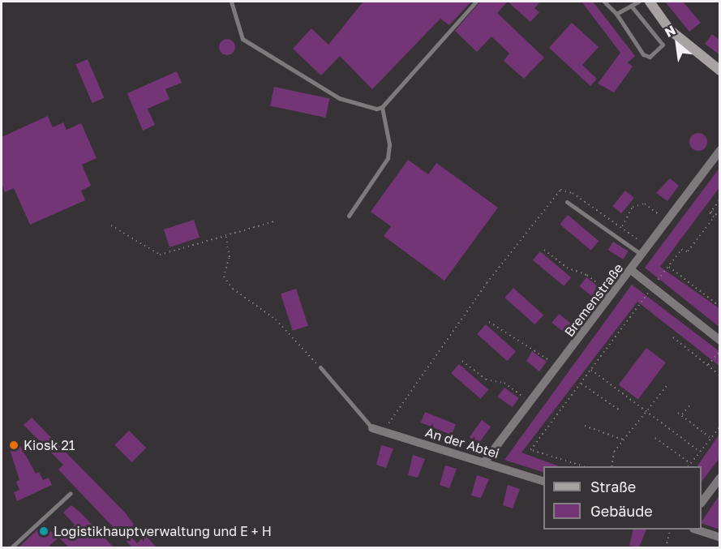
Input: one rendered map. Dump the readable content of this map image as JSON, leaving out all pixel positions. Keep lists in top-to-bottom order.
{
  "streets": {
    "street": ["Bremenstraße", "An der Abtei"]
  },
  "crossings": [
    ["Bremenstraße", "An der Abtei"]
  ],
  "places": ["Kiosk 21", "Logistikhauptverwaltung und E + H"],
  "legend": ["Straße", "Gebäude"],
  "north": "top left"
}
